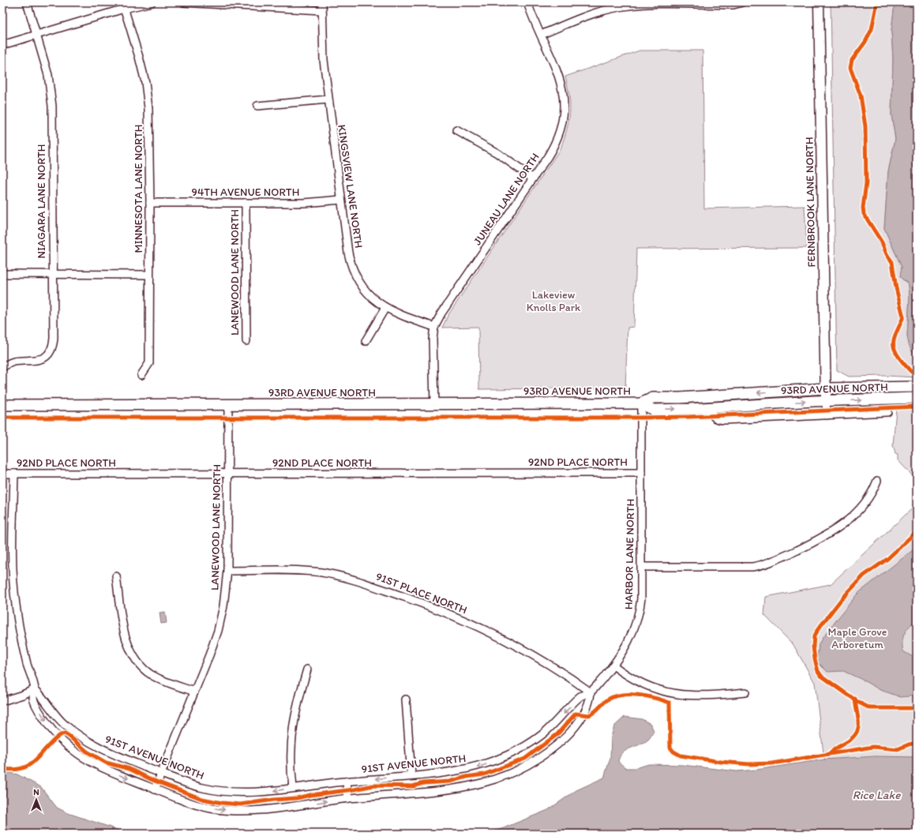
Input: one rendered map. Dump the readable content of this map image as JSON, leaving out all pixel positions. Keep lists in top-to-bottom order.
{
  "streets": {
    "main road": ["93RD AVENUE NORTH"],
    "street": [
      "KINGSVIEW LANE NORTH",
      "MINNESOTA LANE NORTH",
      "94TH AVENUE NORTH",
      "JUNEAU LANE NORTH",
      "NIAGARA LANE NORTH",
      "FERNBROOK LANE NORTH",
      "LANEWOOD LANE NORTH",
      "92ND PLACE NORTH",
      "HARBOR LANE NORTH",
      "91ST PLACE NORTH",
      "91ST AVENUE NORTH"
    ]
  },
  "crossings": [
    ["KINGSVIEW LANE NORTH", "94TH AVENUE NORTH"],
    ["KINGSVIEW LANE NORTH", "JUNEAU LANE NORTH"],
    ["MINNESOTA LANE NORTH", "94TH AVENUE NORTH"],
    ["94TH AVENUE NORTH", "LANEWOOD LANE NORTH"],
    ["JUNEAU LANE NORTH", "93RD AVENUE NORTH"],
    ["FERNBROOK LANE NORTH", "93RD AVENUE NORTH"],
    ["LANEWOOD LANE NORTH", "93RD AVENUE NORTH"],
    ["LANEWOOD LANE NORTH", "92ND PLACE NORTH"],
    ["LANEWOOD LANE NORTH", "91ST PLACE NORTH"],
    ["LANEWOOD LANE NORTH", "91ST AVENUE NORTH"],
    ["93RD AVENUE NORTH", "HARBOR LANE NORTH"],
    ["92ND PLACE NORTH", "HARBOR LANE NORTH"],
    ["HARBOR LANE NORTH", "91ST PLACE NORTH"],
    ["HARBOR LANE NORTH", "91ST AVENUE NORTH"],
    ["91ST PLACE NORTH", "91ST AVENUE NORTH"]
  ],
  "water": ["Rice Lake"],
  "parks": ["Lakeview Knolls Park", "Maple Grove Arboretum"],
  "north": "top"
}
